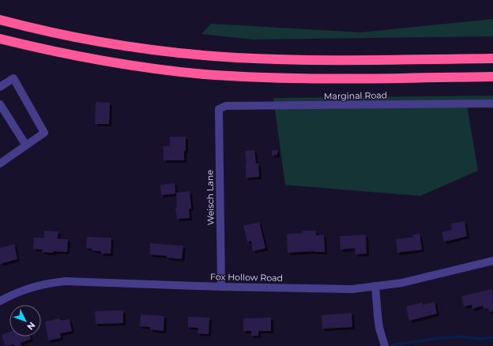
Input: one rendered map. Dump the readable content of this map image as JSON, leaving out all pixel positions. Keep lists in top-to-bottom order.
{
  "streets": {
    "street": ["Marginal Road", "Weisch Lane", "Fox Hollow Road"]
  },
  "crossings": [
    ["Marginal Road", "Weisch Lane"],
    ["Weisch Lane", "Fox Hollow Road"]
  ],
  "north": "bottom right"
}
